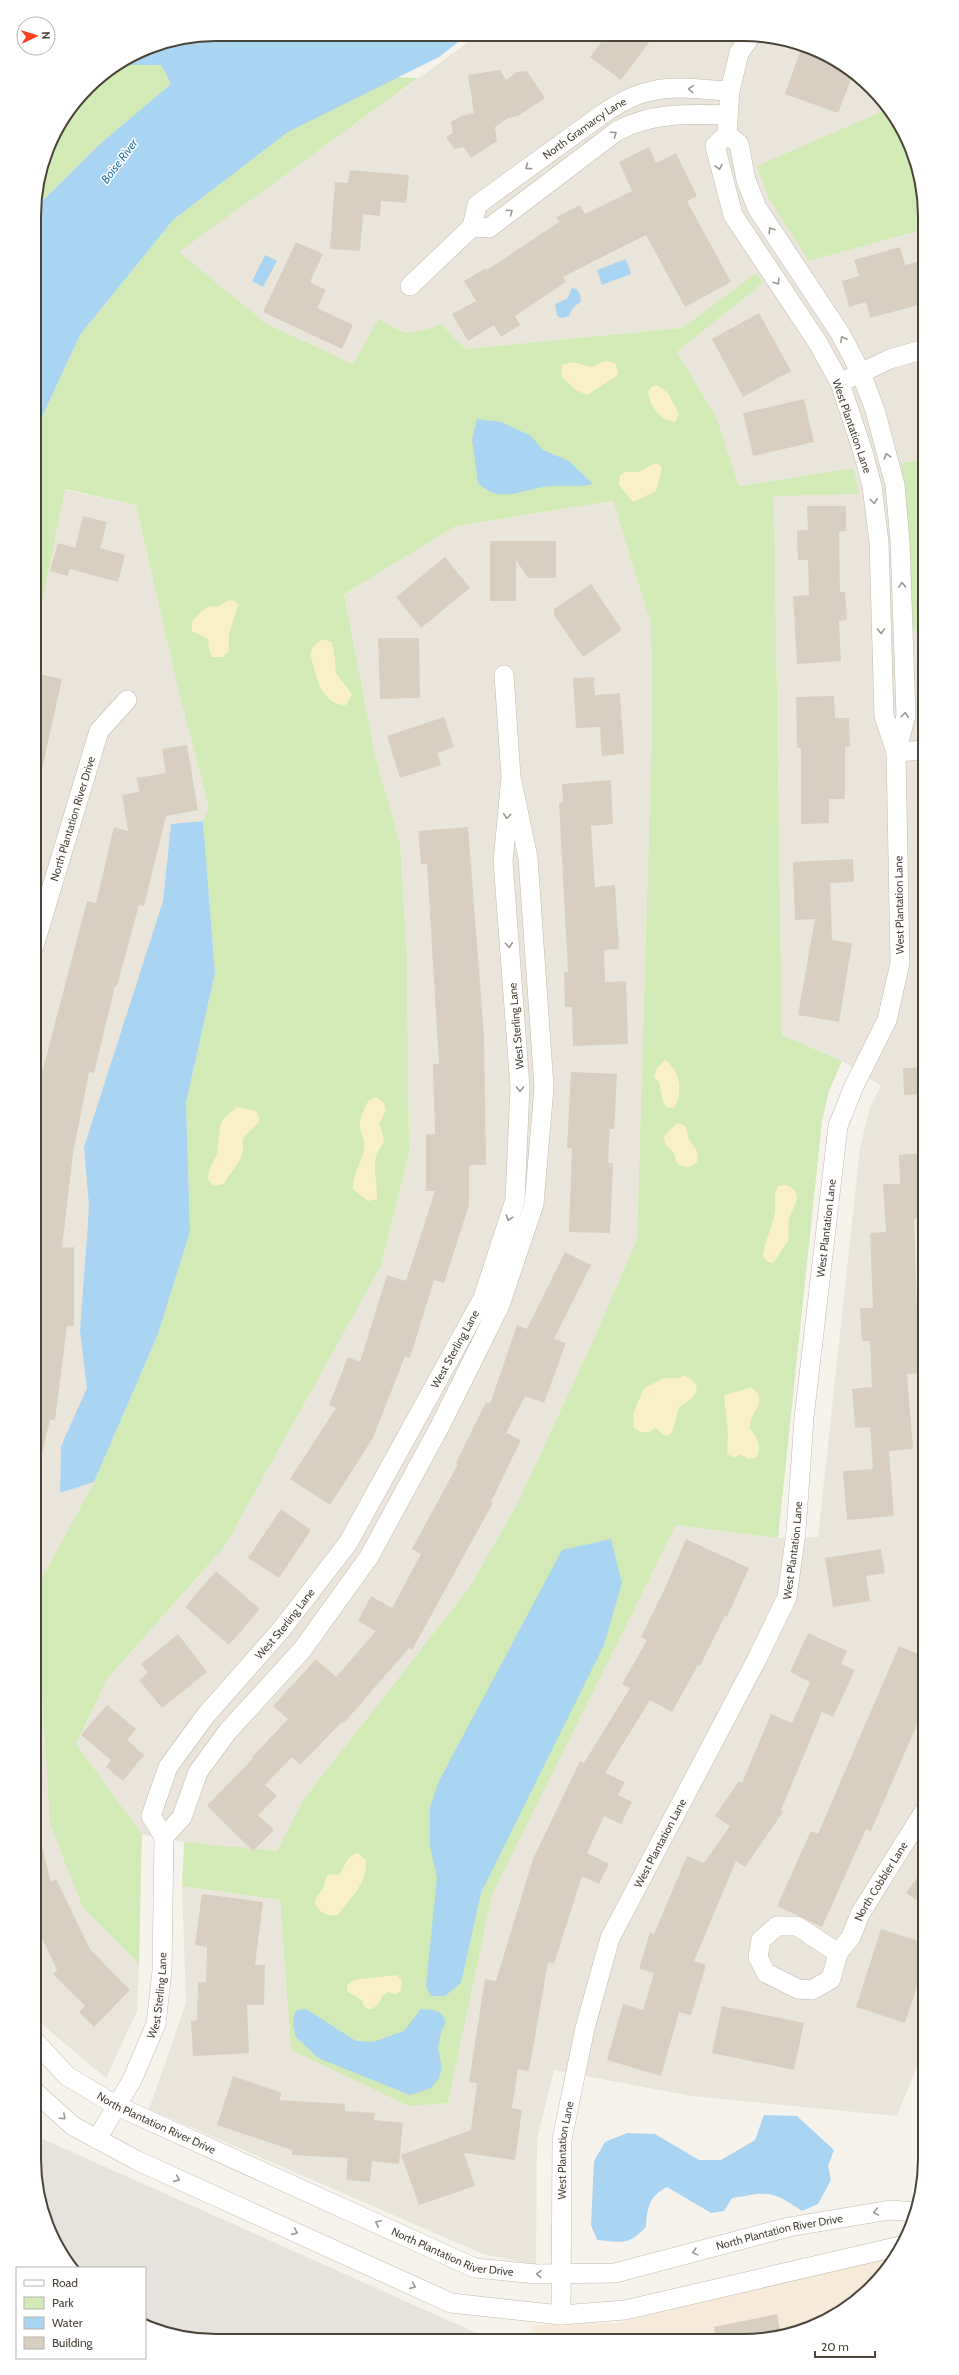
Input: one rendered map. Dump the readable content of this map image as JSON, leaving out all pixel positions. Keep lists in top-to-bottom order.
{
  "streets": {
    "street": [
      "North Gramarcy Lane",
      "West Plantation Lane",
      "North Plantation River Drive",
      "West Sterling Lane",
      "North Cobbler Lane"
    ]
  },
  "crossings": [
    ["West Plantation Lane", "North Plantation River Drive"],
    ["North Plantation River Drive", "West Sterling Lane"]
  ],
  "water": ["Boise River"],
  "legend": [
    "Road",
    "Park",
    "Water",
    "Building"
  ],
  "scale_bar": "20 m",
  "north": "right"
}
